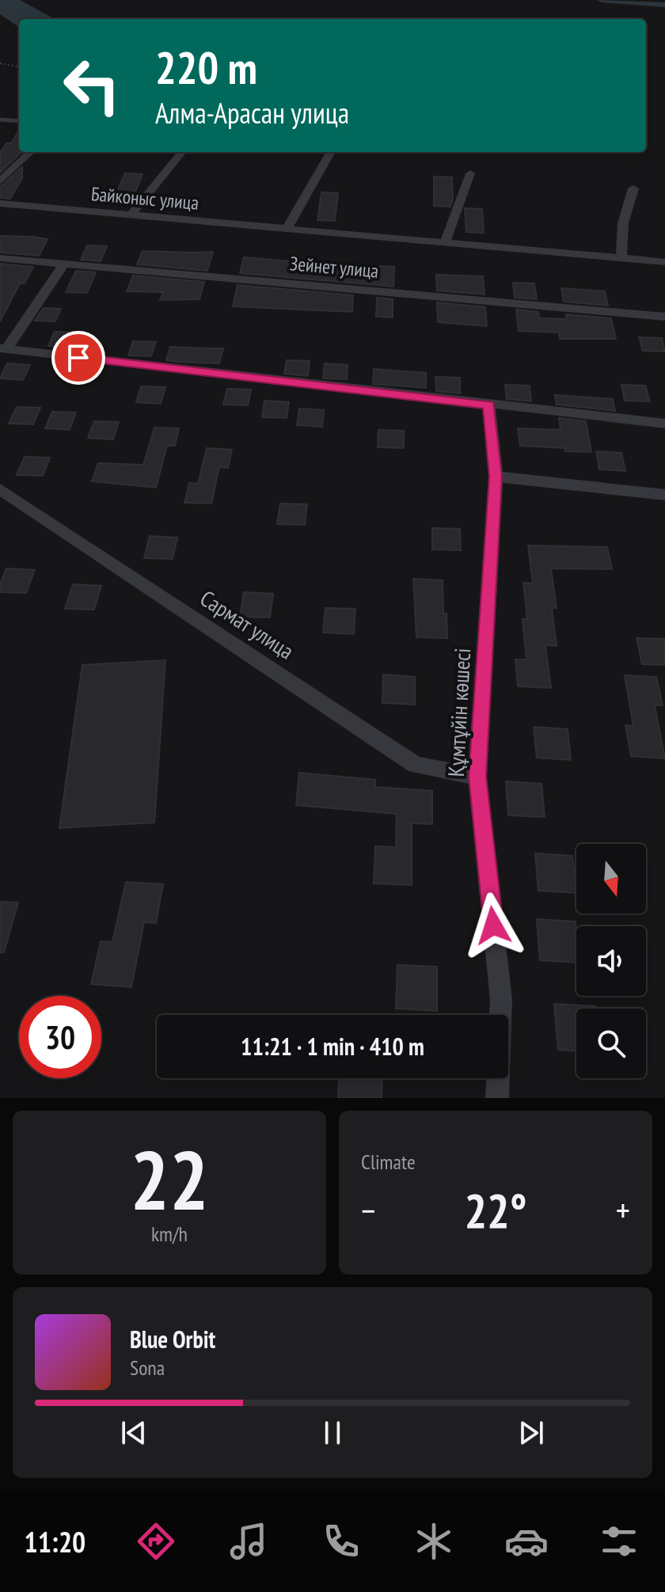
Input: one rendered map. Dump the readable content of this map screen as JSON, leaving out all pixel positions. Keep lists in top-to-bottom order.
{
  "streets": {
    "street": [
      "Байконыс улица",
      "Зейнет улица",
      "Сармат улица",
      "Құмтұйiн көшесі"
    ]
  },
  "crossings": [
    ["Сармат улица", "Құмтұйiн көшесі"]
  ],
  "north": "bottom",
  "page": {
    "turn": ["220 m", "Алма-Арасан улица"],
    "limit": "30",
    "trip": "11:21 · 1 min · 410 m",
    "tile": [
      ["22", "km/h"],
      "Climate"
    ],
    "heat": ["−", "22°", "+"],
    "song": ["Blue Orbit", "Sona"],
    "tabs": "11:20"
  }
}
